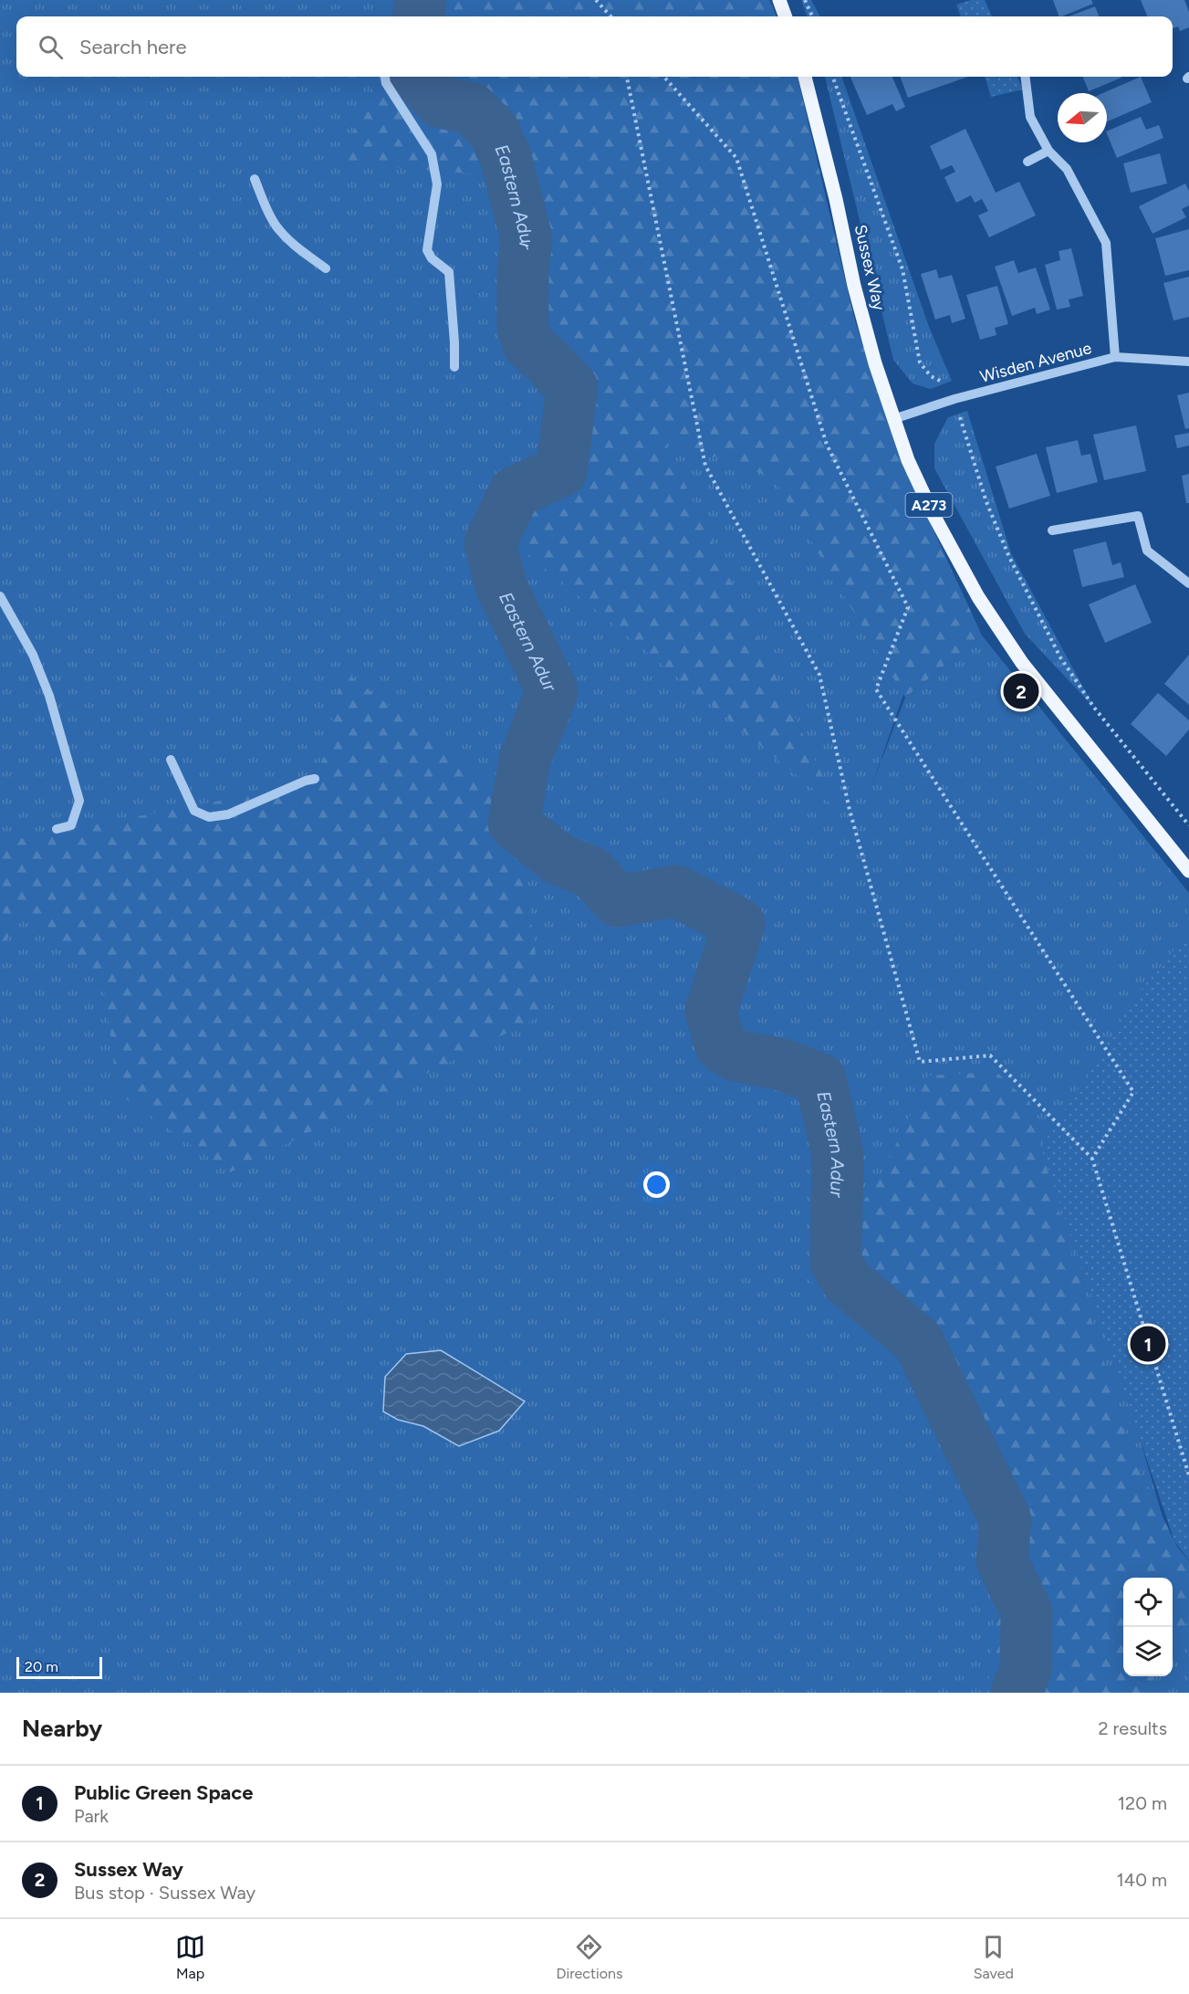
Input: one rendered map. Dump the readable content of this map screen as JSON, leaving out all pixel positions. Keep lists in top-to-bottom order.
{
  "streets": {
    "main road": ["Sussex Way", "A273"],
    "street": ["Wisden Avenue"]
  },
  "crossings": [
    ["Sussex Way", "Wisden Avenue"]
  ],
  "water": ["Eastern Adur"],
  "scale_bar": "20 m",
  "north": "left",
  "page": {
    "search": "Search here",
    "pins": ["2", "1"],
    "scale": "20 m",
    "heading": ["Nearby", "2 results"],
    "list": [
      {
        "mark": "1",
        "name": "Public Green Space",
        "note": "Park",
        "value": "120 m"
      },
      {
        "mark": "2",
        "name": "Sussex Way",
        "note": "Bus stop · Sussex Way",
        "value": "140 m"
      }
    ],
    "nav": ["Map", "Directions", "Saved"]
  }
}
